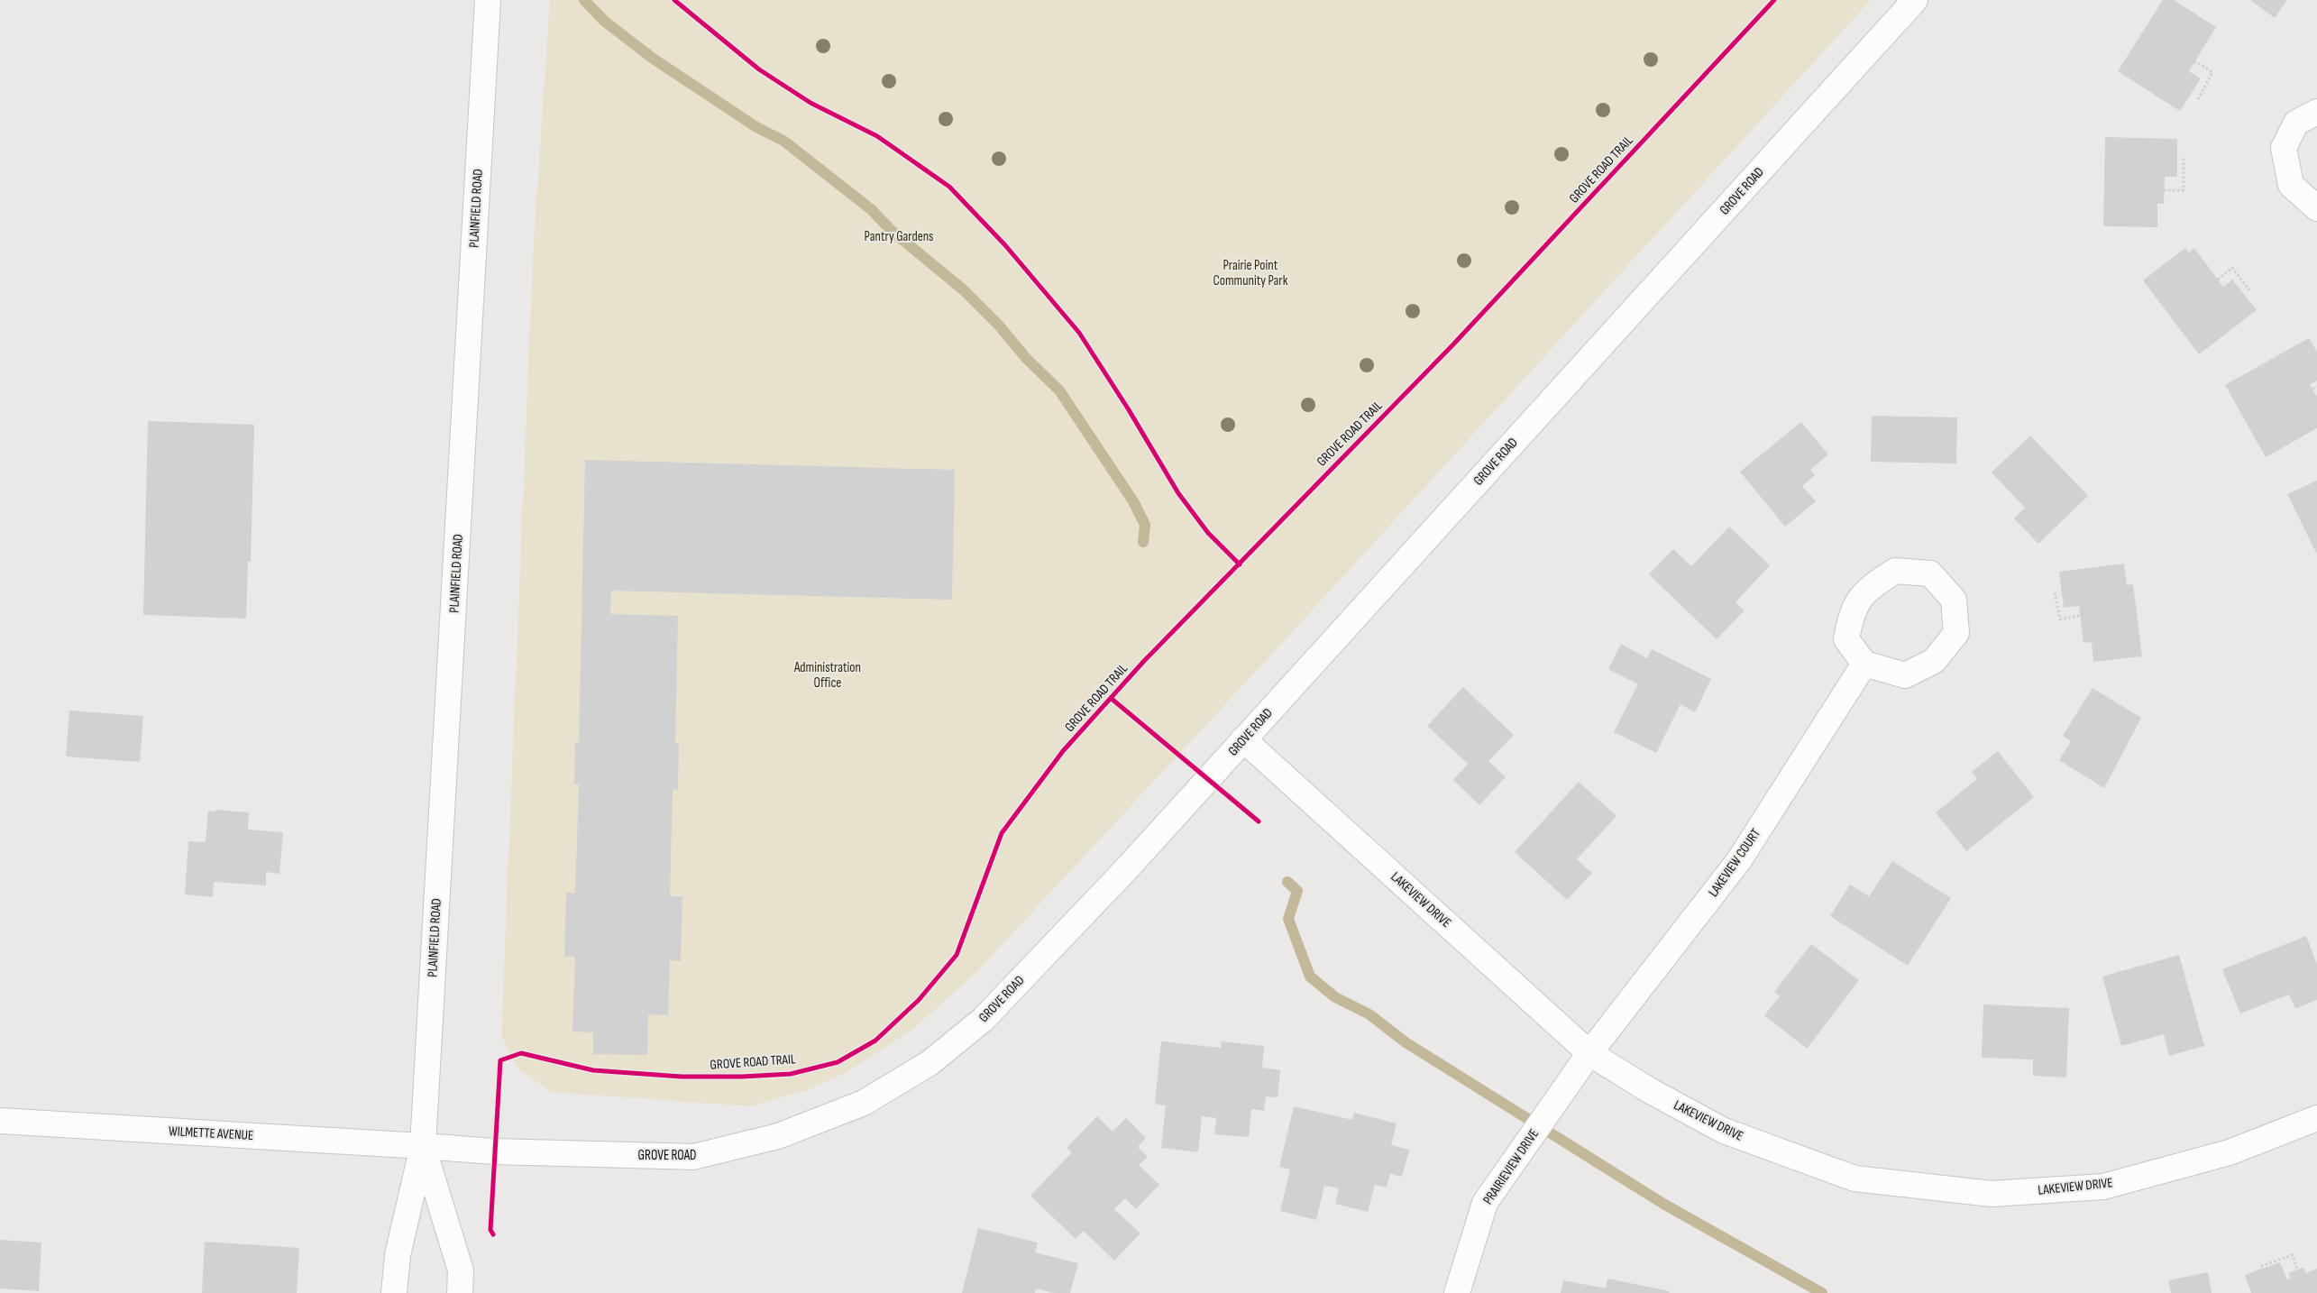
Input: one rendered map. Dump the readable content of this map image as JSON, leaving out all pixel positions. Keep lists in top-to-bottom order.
{
  "streets": {
    "street": [
      "GROVE ROAD",
      "PLAINFIELD ROAD",
      "LAKEVIEW COURT",
      "LAKEVIEW DRIVE",
      "WILMETTE AVENUE",
      "PRAIRIEVIEW DRIVE"
    ],
    "cycle path": ["GROVE ROAD TRAIL"]
  },
  "crossings": [
    ["GROVE ROAD", "PLAINFIELD ROAD"],
    ["GROVE ROAD", "LAKEVIEW DRIVE"],
    ["GROVE ROAD", "WILMETTE AVENUE"],
    ["PLAINFIELD ROAD", "WILMETTE AVENUE"],
    ["LAKEVIEW COURT", "LAKEVIEW DRIVE"],
    ["LAKEVIEW COURT", "PRAIRIEVIEW DRIVE"],
    ["LAKEVIEW DRIVE", "PRAIRIEVIEW DRIVE"]
  ],
  "parks": ["Pantry Gardens", "Prairie Point Community Park", "Administration Office"]
}
